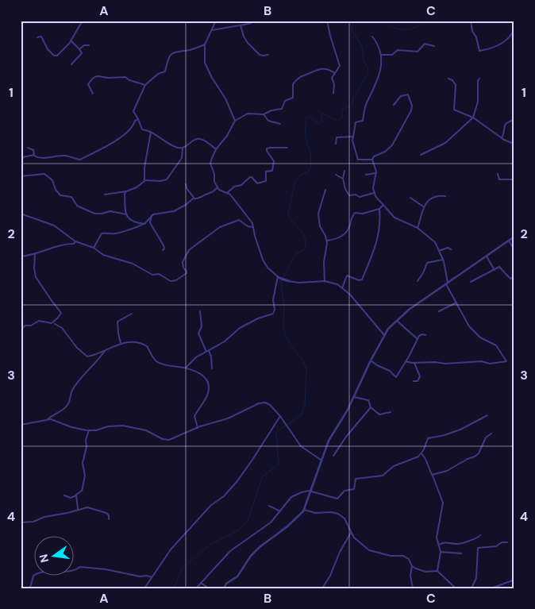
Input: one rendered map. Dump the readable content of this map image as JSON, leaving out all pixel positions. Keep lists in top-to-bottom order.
{
  "north": "left",
  "grid": {
    "columns": ["A", "B", "C"],
    "rows": [
      "1",
      "2",
      "3",
      "4"
    ]
  }
}
